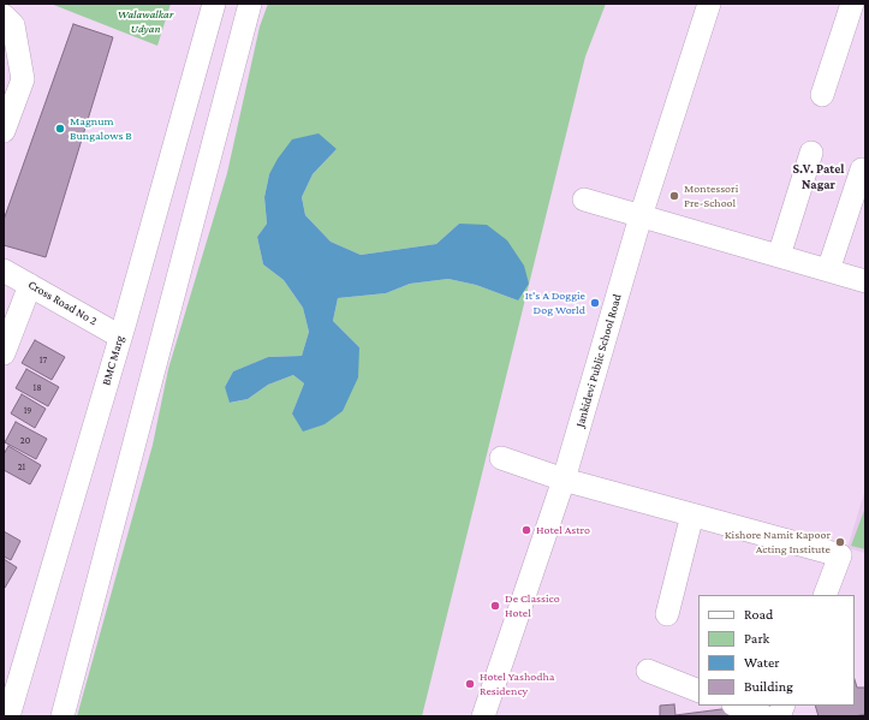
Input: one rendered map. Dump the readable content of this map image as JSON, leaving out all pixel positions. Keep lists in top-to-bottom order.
{
  "streets": {
    "street": ["Cross Road No 2", "BMC Marg", "Jankidevi Public School Road"]
  },
  "crossings": [
    ["Cross Road No 2", "BMC Marg"]
  ],
  "districts": ["S.V. Patel Nagar"],
  "parks": ["Walawalkar Udyan"],
  "places": [
    "Magnum Bungalows B",
    "Montessori Pre-School",
    "It's A Doggie Dog World",
    "Hotel Astro",
    "Kishore Namit Kapoor Acting Institute",
    "De Classico Hotel",
    "Hotel Yashodha Residency"
  ],
  "house_numbers": [
    "17",
    "18",
    "19",
    "20",
    "21"
  ],
  "legend": [
    "Road",
    "Park",
    "Water",
    "Building"
  ]
}
